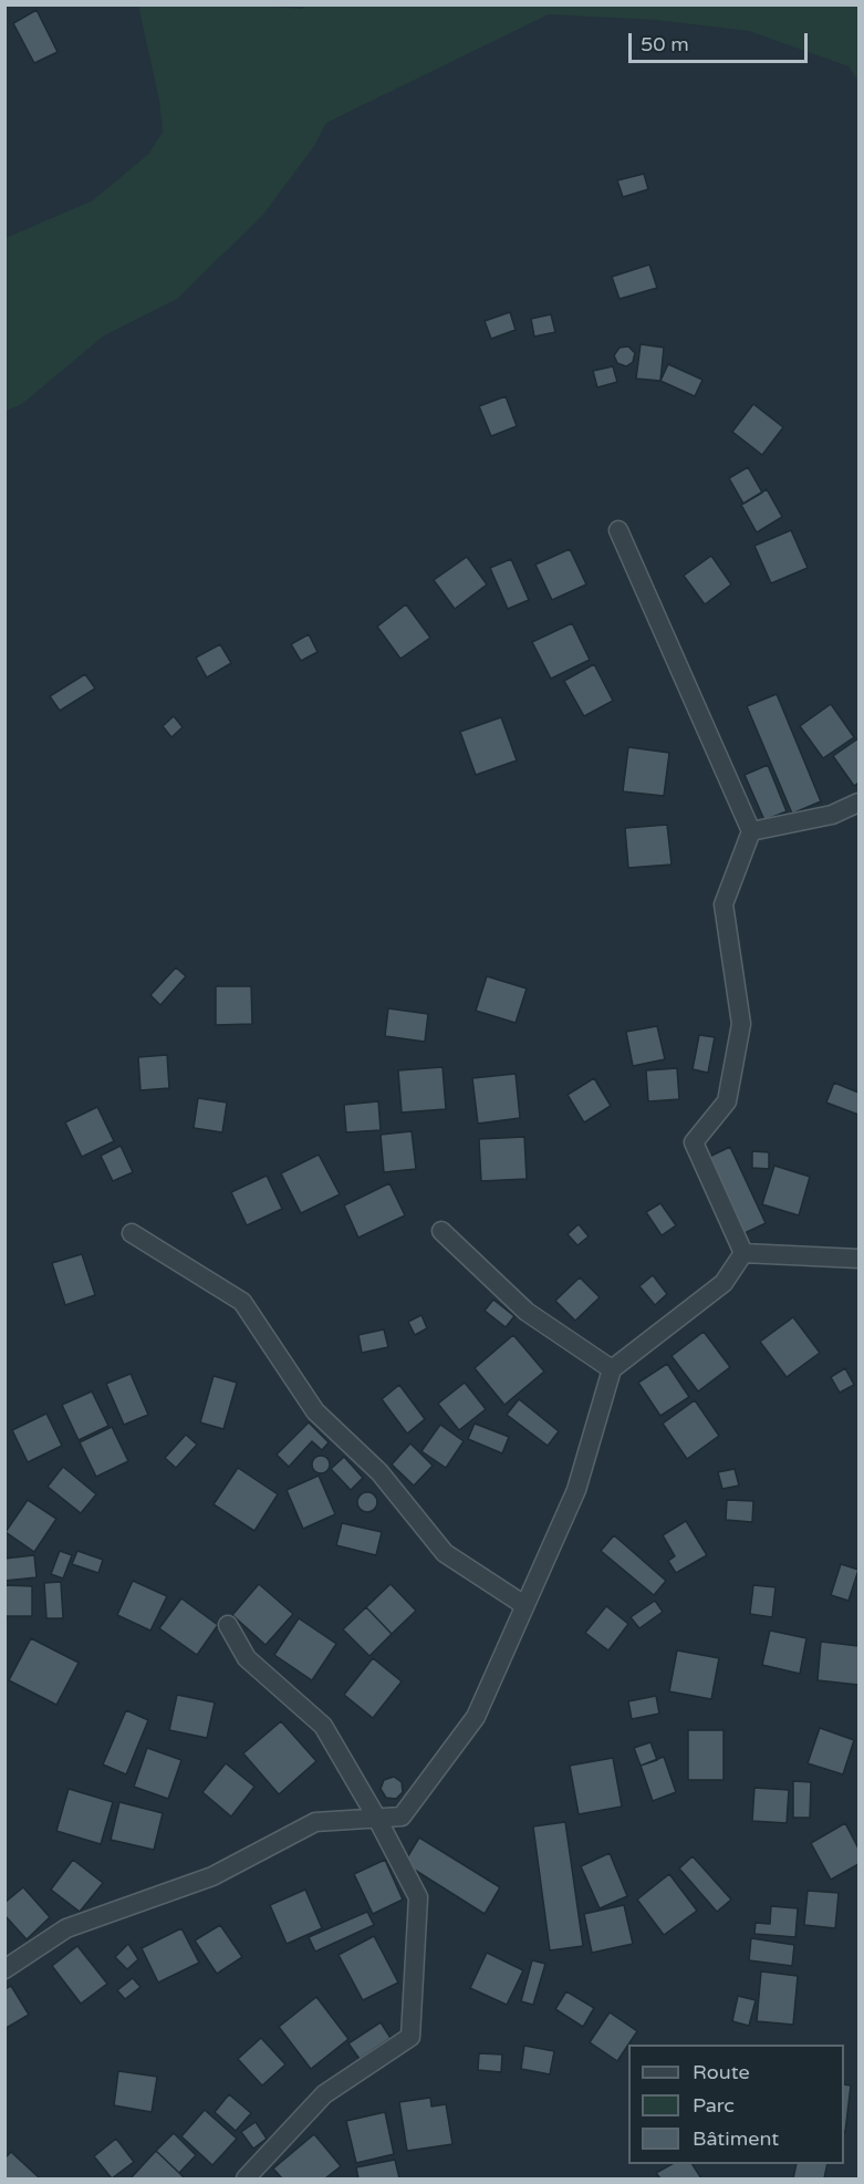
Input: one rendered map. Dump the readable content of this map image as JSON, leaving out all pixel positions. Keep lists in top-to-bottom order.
{
  "legend": ["Route", "Parc", "Bâtiment"],
  "scale_bar": "50 m"
}
